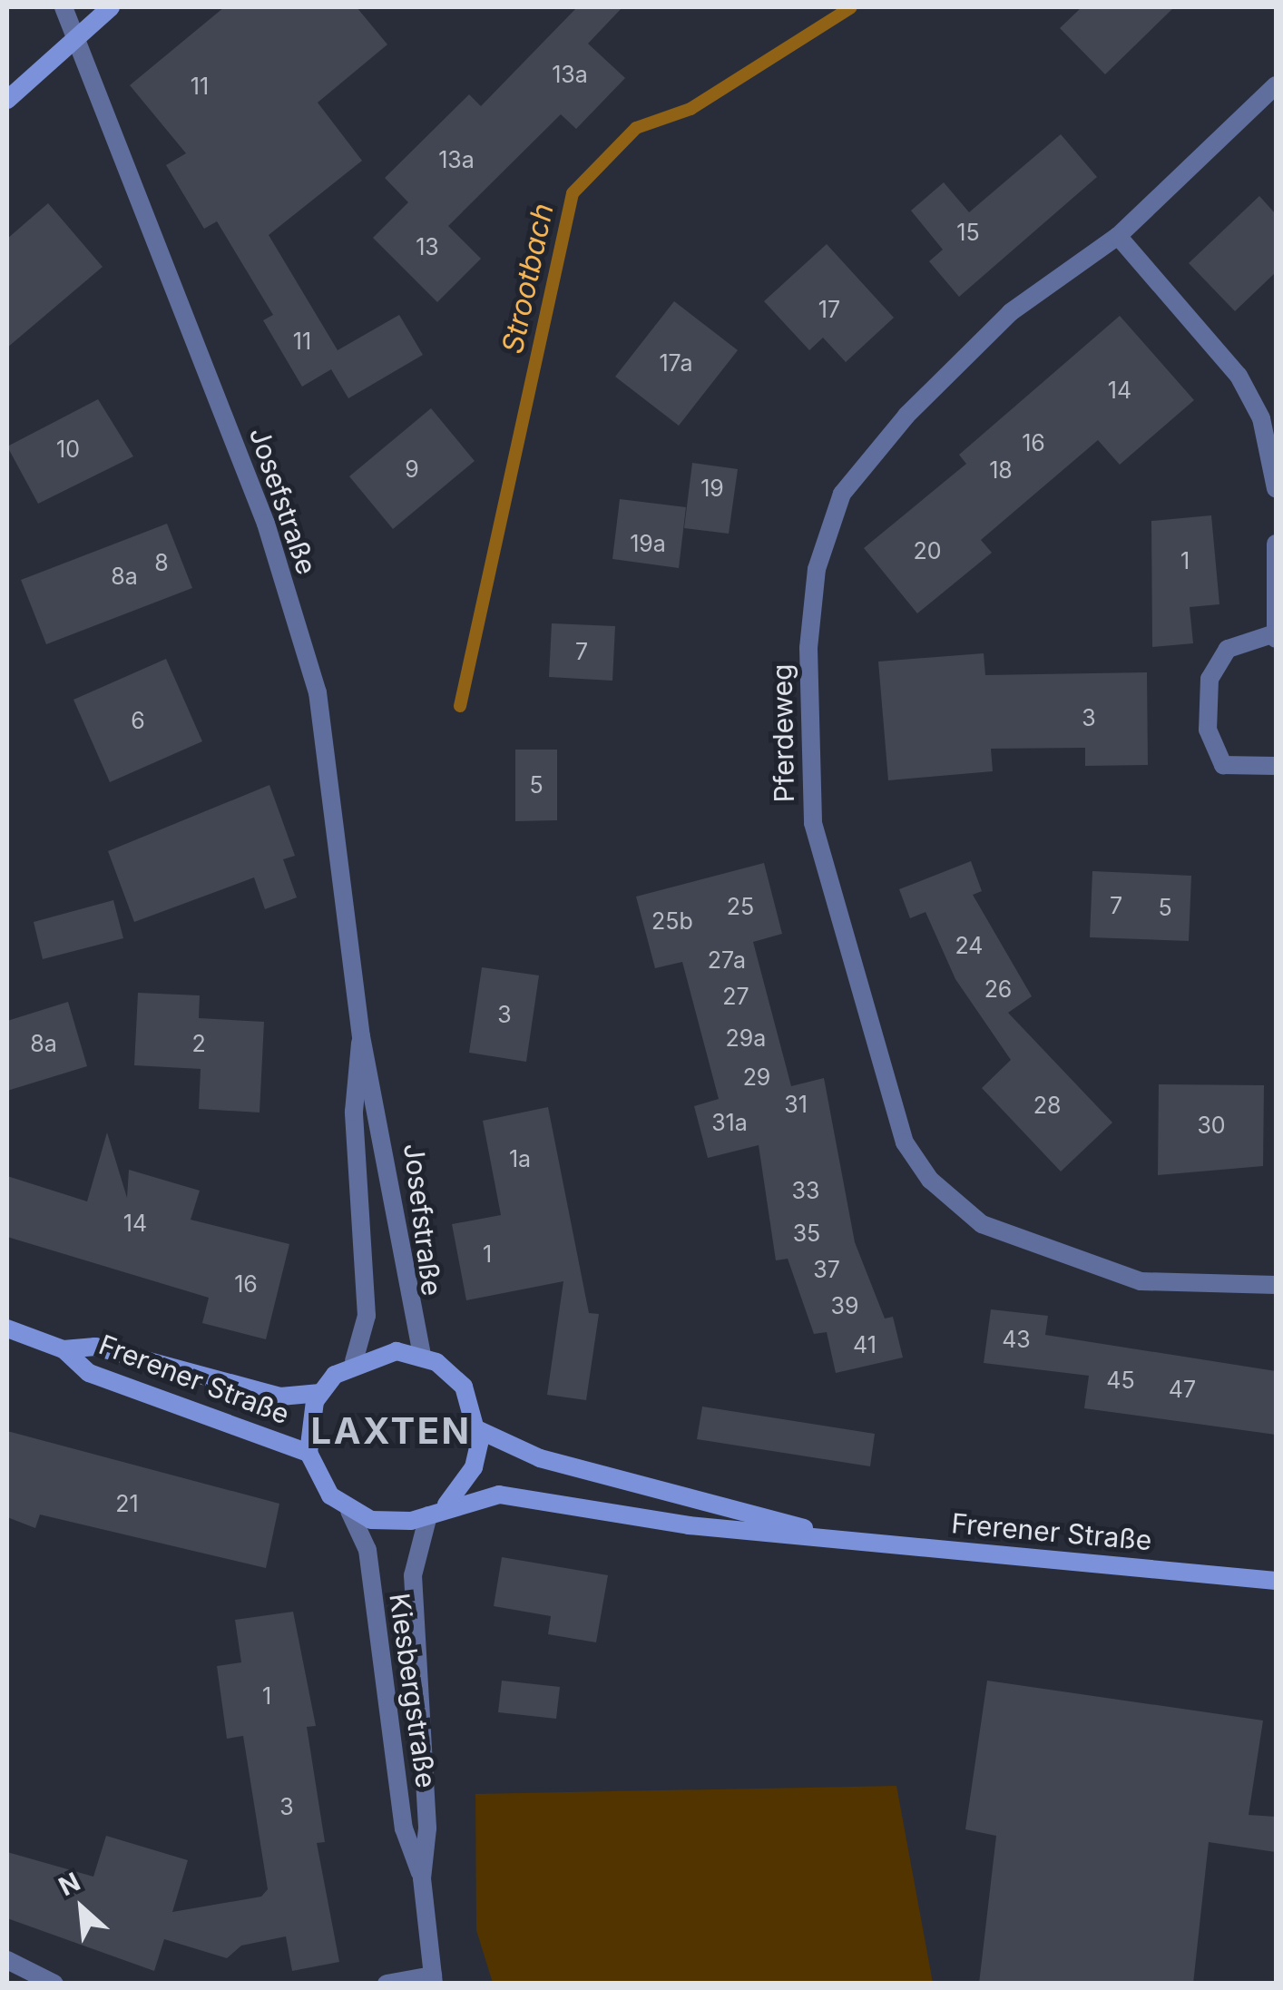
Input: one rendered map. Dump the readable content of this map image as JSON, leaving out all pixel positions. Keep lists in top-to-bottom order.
{
  "streets": {
    "main road": ["Frerener Straße"],
    "street": ["Josefstraße", "Pferdeweg", "Kiesbergstraße"]
  },
  "crossings": [
    ["Josefstraße", "Frerener Straße"],
    ["Josefstraße", "Kiesbergstraße"],
    ["Frerener Straße", "Kiesbergstraße"]
  ],
  "districts": ["LAXTEN"],
  "water": ["Strootbach"],
  "house_numbers": [
    "13a",
    "11",
    "13a",
    "15",
    "13",
    "17",
    "11",
    "17a",
    "14",
    "16",
    "10",
    "9",
    "18",
    "19",
    "19a",
    "20",
    "1",
    "8",
    "8a",
    "7",
    "3",
    "6",
    "5",
    "7",
    "25",
    "5",
    "25b",
    "24",
    "27a",
    "26",
    "27",
    "3",
    "29a",
    "8a",
    "2",
    "29",
    "31",
    "28",
    "31a",
    "30",
    "1a",
    "33",
    "14",
    "35",
    "1",
    "37",
    "16",
    "39",
    "43",
    "41",
    "45",
    "47",
    "21",
    "1",
    "3"
  ],
  "north": "top left"
}
